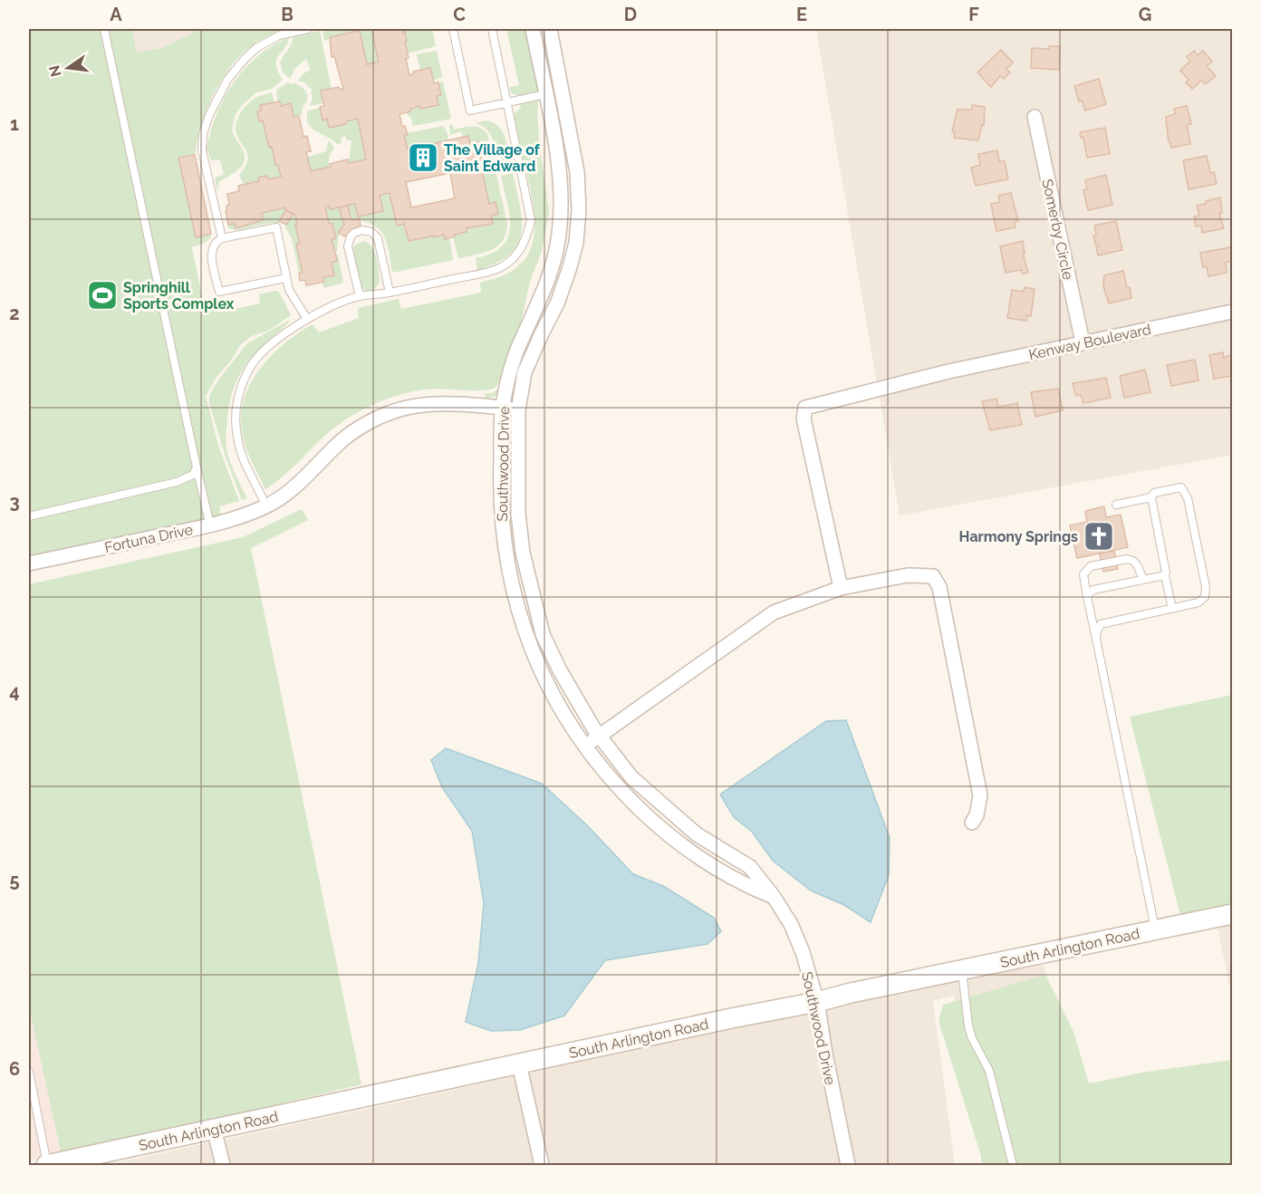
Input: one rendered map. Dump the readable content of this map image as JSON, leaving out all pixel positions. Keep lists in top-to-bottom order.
{
  "streets": {
    "main road": ["South Arlington Road"],
    "street": [
      "Somerby Circle",
      "Kenway Boulevard",
      "Southwood Drive",
      "Fortuna Drive"
    ]
  },
  "crossings": [
    ["Somerby Circle", "Kenway Boulevard"],
    ["Southwood Drive", "Fortuna Drive"],
    ["Southwood Drive", "South Arlington Road"]
  ],
  "places": {
    "building": ["The Village of Saint Edward"],
    "sports": ["Springhill Sports Complex"],
    "church": ["Harmony Springs"]
  },
  "north": "left",
  "grid": {
    "columns": [
      "A",
      "B",
      "C",
      "D",
      "E",
      "F",
      "G"
    ],
    "rows": [
      "1",
      "2",
      "3",
      "4",
      "5",
      "6"
    ]
  }
}
